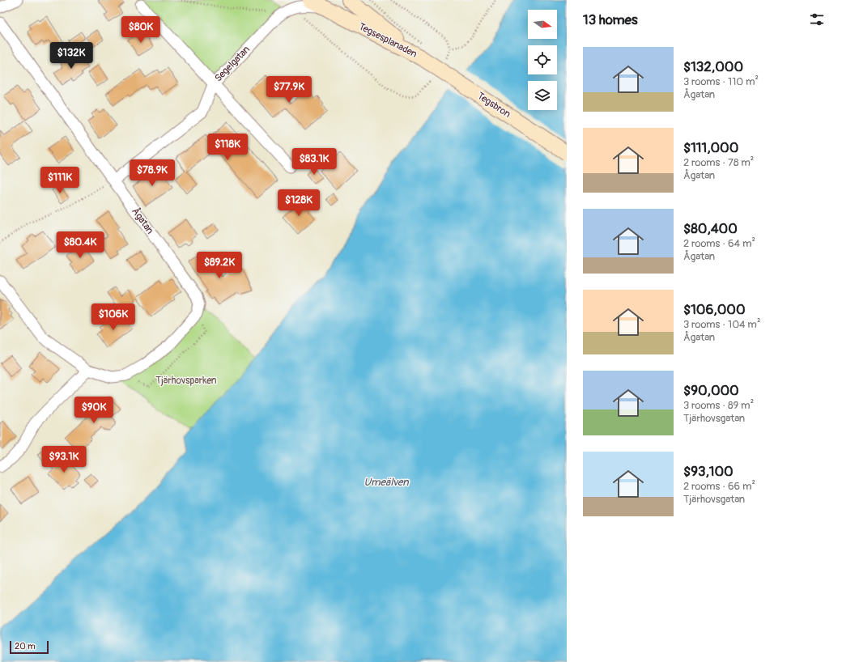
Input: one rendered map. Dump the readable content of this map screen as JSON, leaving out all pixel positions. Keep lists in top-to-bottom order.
{
  "streets": {
    "main road": ["Tegsesplanaden", "Tegsbron"],
    "street": ["Segelgatan", "Ågatan"]
  },
  "crossings": [
    ["Tegsesplanaden", "Segelgatan"],
    ["Tegsesplanaden", "Tegsbron"],
    ["Segelgatan", "Ågatan"]
  ],
  "water": ["Umeälven"],
  "parks": ["Tjärhovsparken"],
  "scale_bar": "20 m",
  "north": "right",
  "page": {
    "heading": "13 homes",
    "price": [
      "$80K",
      "$132K",
      "$77.9K",
      "$118K",
      "$83.1K",
      "$78.9K",
      "$111K",
      "$128K",
      "$80.4K",
      "$89.2K",
      "$106K",
      "$90K",
      "$93.1K"
    ],
    "list": [
      {
        "name": "$132,000",
        "note": "3 rooms · 110 m² · Ågatan"
      },
      {
        "name": "$111,000",
        "note": "2 rooms · 78 m² · Ågatan"
      },
      {
        "name": "$80,400",
        "note": "2 rooms · 64 m² · Ågatan"
      },
      {
        "name": "$106,000",
        "note": "3 rooms · 104 m² · Ågatan"
      },
      {
        "name": "$90,000",
        "note": "3 rooms · 89 m² · Tjärhovsgatan"
      },
      {
        "name": "$93,100",
        "note": "2 rooms · 66 m² · Tjärhovsgatan"
      }
    ],
    "scale": "20 m"
  }
}
